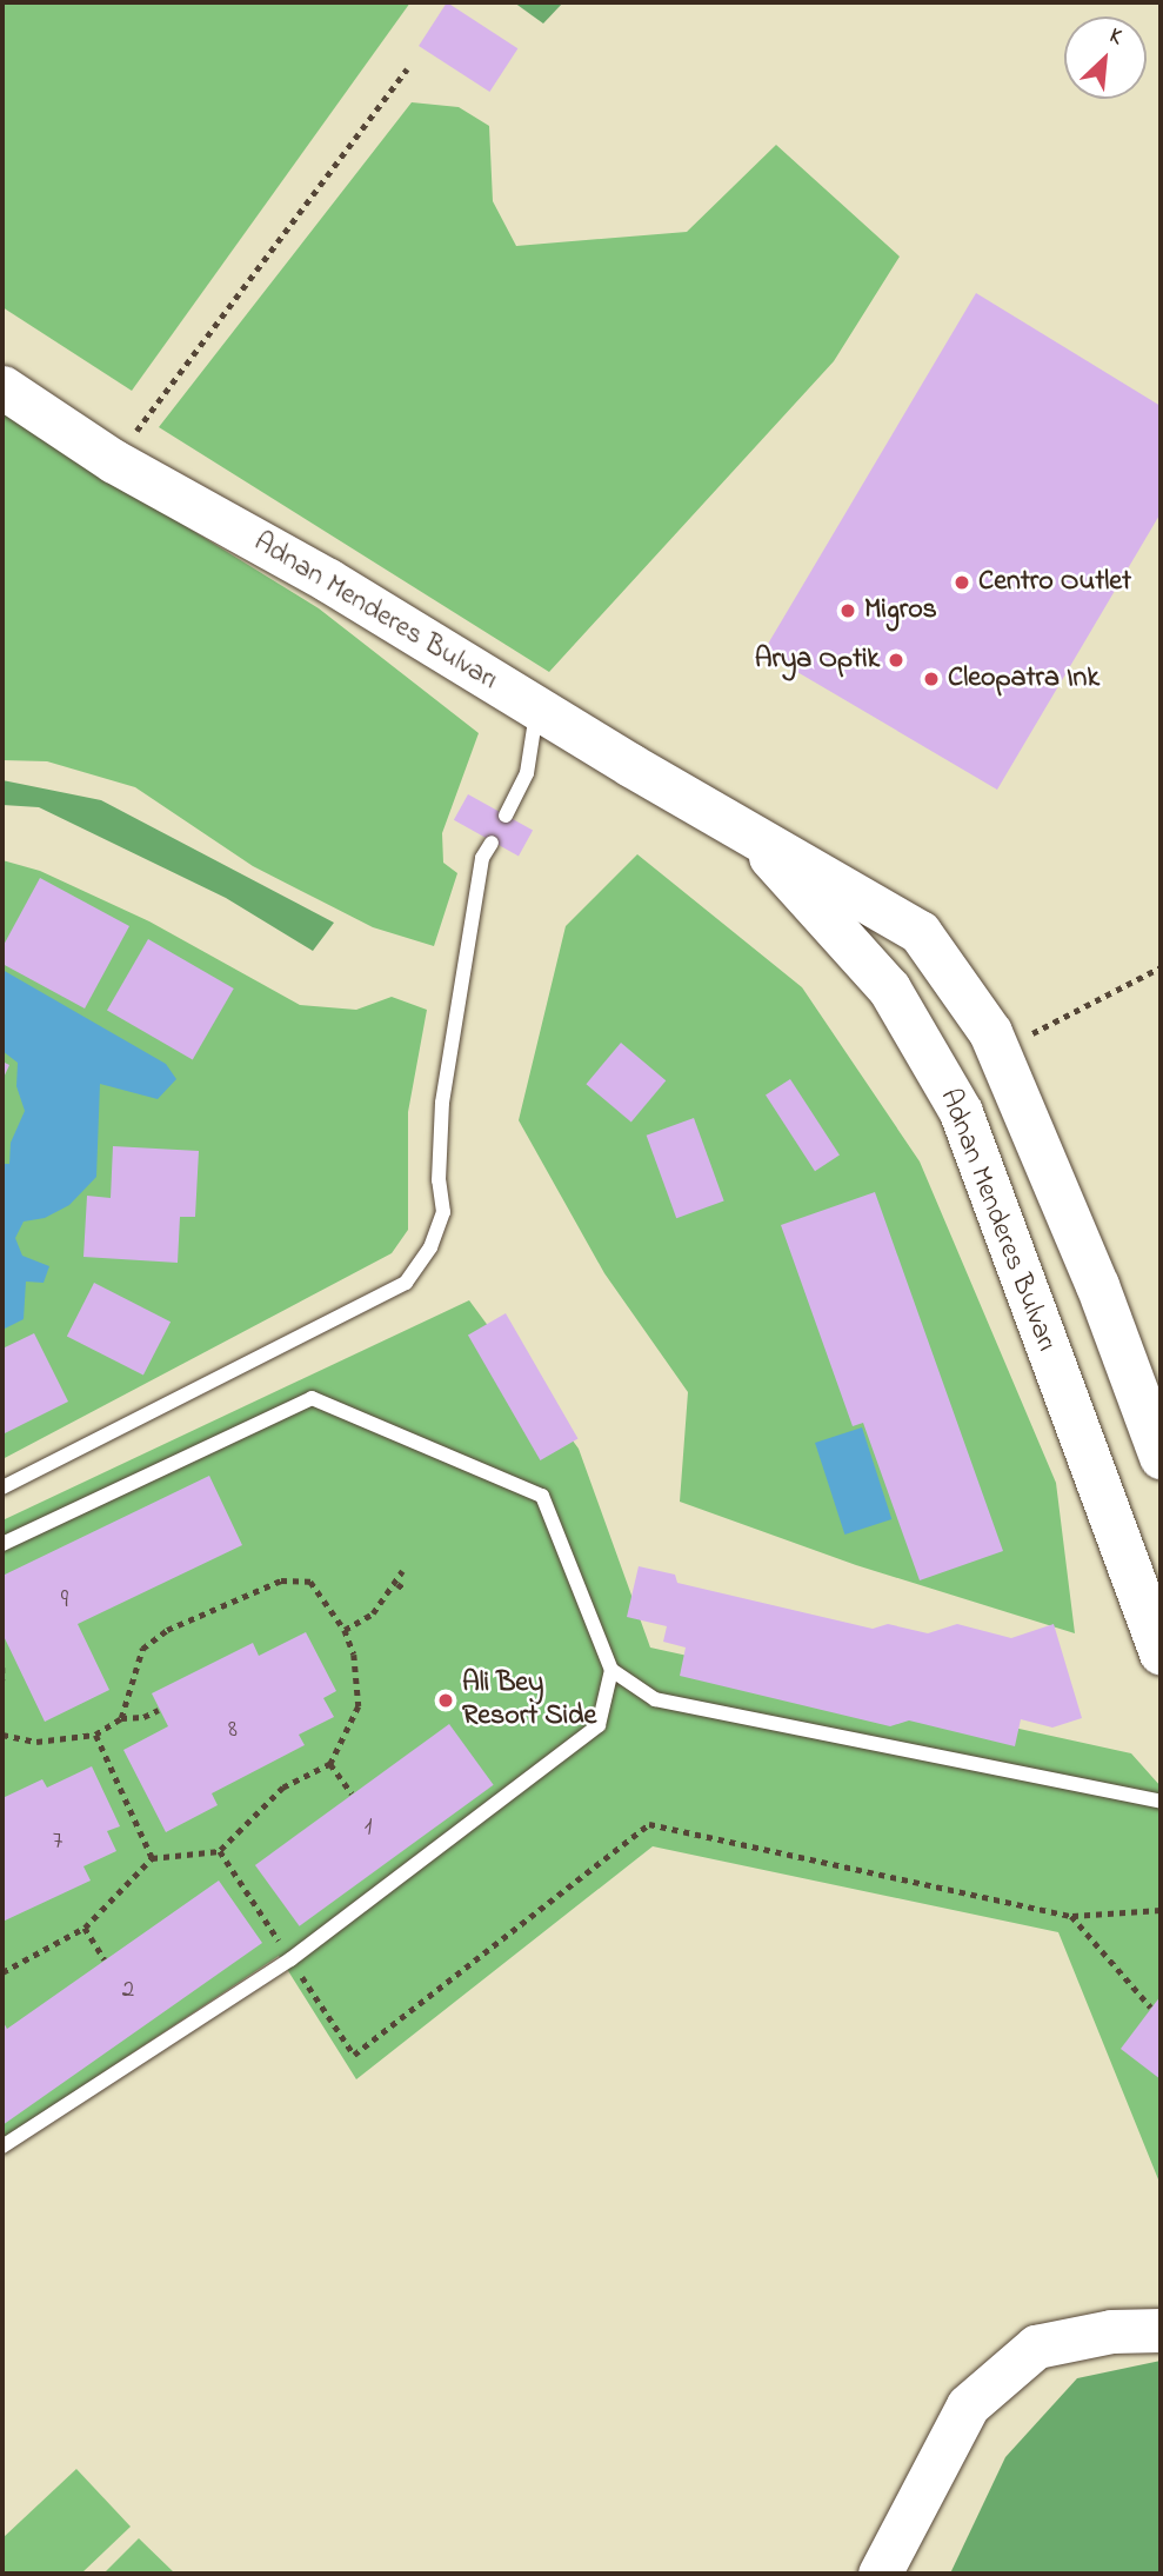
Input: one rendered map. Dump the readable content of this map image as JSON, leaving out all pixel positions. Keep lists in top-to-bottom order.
{
  "streets": {
    "main road": ["Adnan Menderes Bulvarı"]
  },
  "places": [
    "Centro Outlet",
    "Migros",
    "Arya Optik",
    "Cleopatra Ink",
    "Ali Bey Resort Side"
  ],
  "house_numbers": [
    "9",
    "8",
    "1",
    "7",
    "2"
  ],
  "north": "top right"
}
